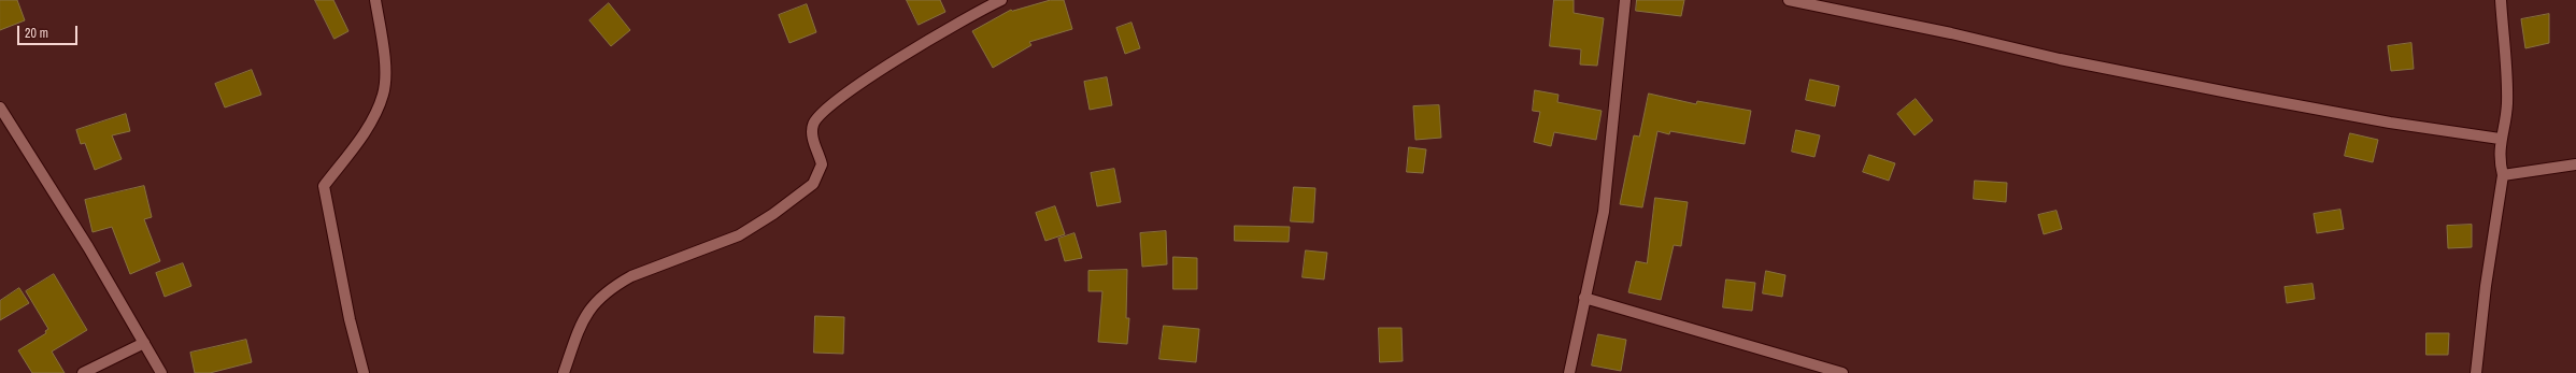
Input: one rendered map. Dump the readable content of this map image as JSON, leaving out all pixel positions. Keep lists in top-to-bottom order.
{
  "scale_bar": "20 m"
}
